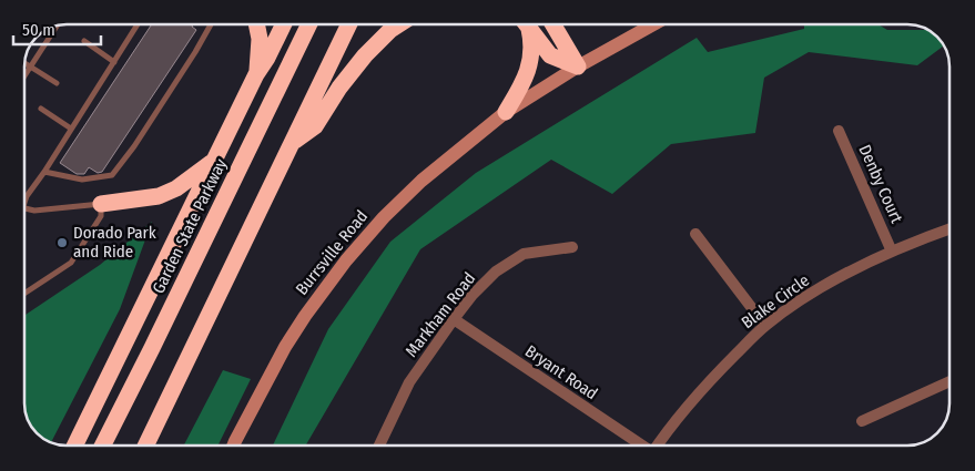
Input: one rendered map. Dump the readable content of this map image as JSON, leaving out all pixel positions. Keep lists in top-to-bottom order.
{
  "streets": {
    "highway": ["Garden State Parkway"],
    "main road": ["Burrsville Road"],
    "street": [
      "Denby Court",
      "Blake Circle",
      "Markham Road",
      "Bryant Road"
    ]
  },
  "crossings": [
    ["Denby Court", "Blake Circle"],
    ["Markham Road", "Bryant Road"]
  ],
  "places": ["Dorado Park and Ride"],
  "scale_bar": "50 m"
}
